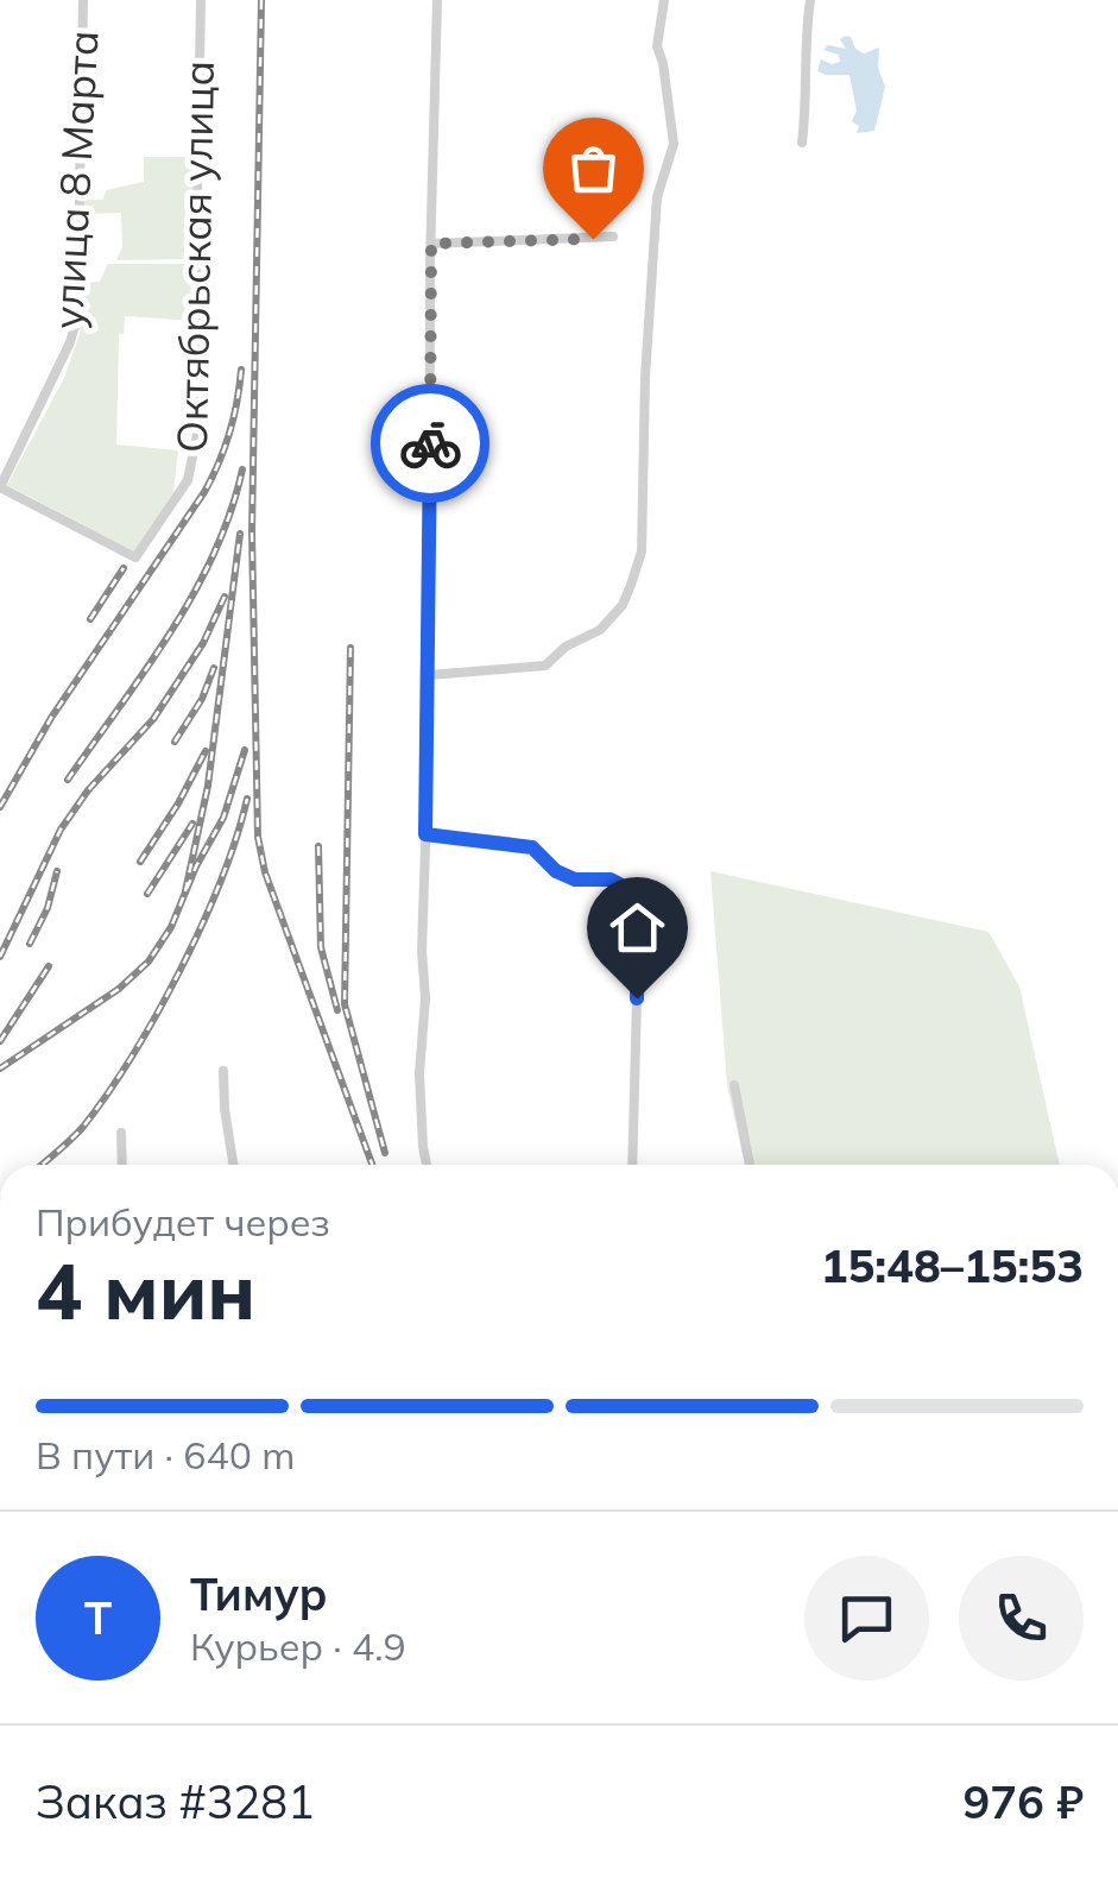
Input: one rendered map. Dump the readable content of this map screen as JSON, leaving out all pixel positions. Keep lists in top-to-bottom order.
{
  "streets": {
    "street": ["улица 8 Марта", "Октябрьская улица"]
  },
  "crossings": [
    ["улица 8 Марта", "Октябрьская улица"]
  ],
  "page": {
    "heading": ["4 мин", "Прибудет через", "15:48–15:53"],
    "panel": [
      "Тимур",
      "Курьер · 4.9",
      "Заказ #3281",
      "976 ₽"
    ],
    "bar": "В пути · 640 m",
    "round": "Т"
  }
}
